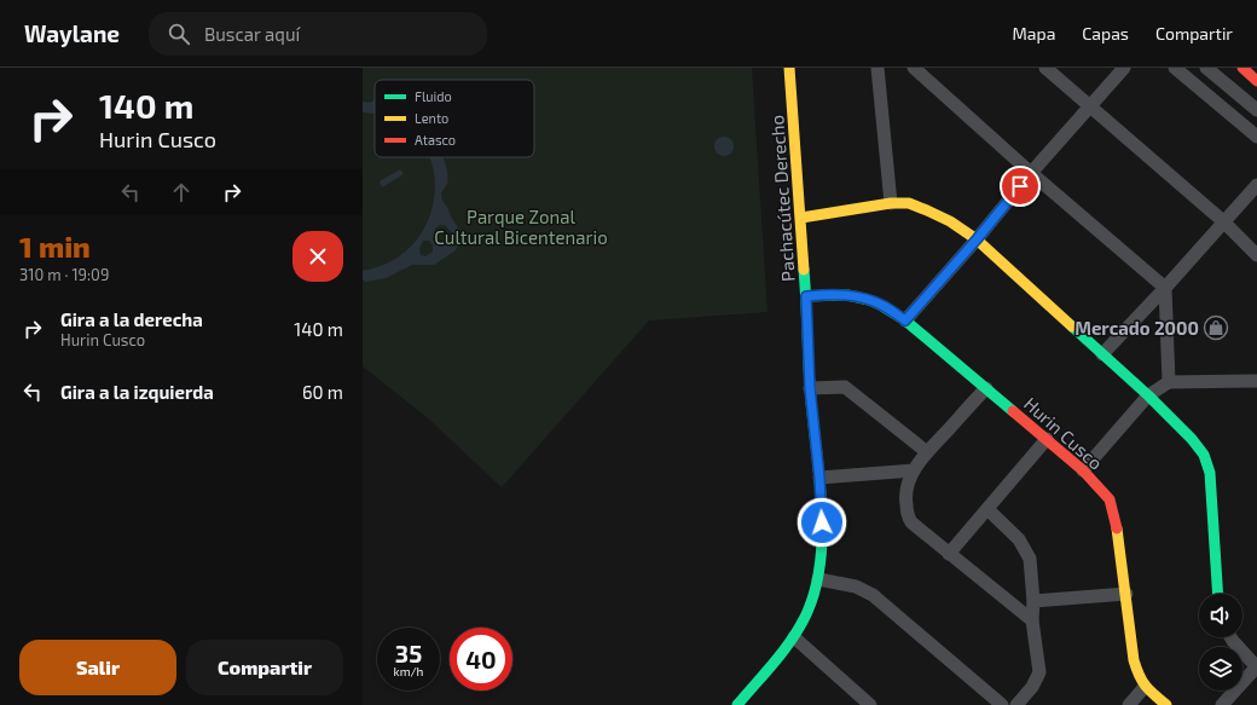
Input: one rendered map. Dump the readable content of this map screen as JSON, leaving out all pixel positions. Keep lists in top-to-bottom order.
{
  "streets": {
    "street": ["Pachacútec Derecho", "Hurin Cusco"]
  },
  "crossings": [
    ["Pachacútec Derecho", "Hurin Cusco"]
  ],
  "parks": ["Parque Zonal Cultural Bicentenario"],
  "places": {
    "shop": ["Mercado 2000"]
  },
  "legend": ["Fluido", "Lento", "Atasco"],
  "page": {
    "header": "Waylane",
    "search": "Buscar aquí",
    "nav": ["Mapa", "Capas", "Compartir"],
    "turn": ["140 m", "Hurin Cusco"],
    "heading": ["1 min", "310 m · 19:09"],
    "list": [
      {
        "name": "Gira a la derecha",
        "note": "Hurin Cusco",
        "value": "140 m"
      },
      {
        "name": "Gira a la izquierda",
        "value": "60 m"
      }
    ],
    "speed": "35 km/h",
    "limit": "40",
    "buttons": ["Salir", "Compartir"]
  }
}
